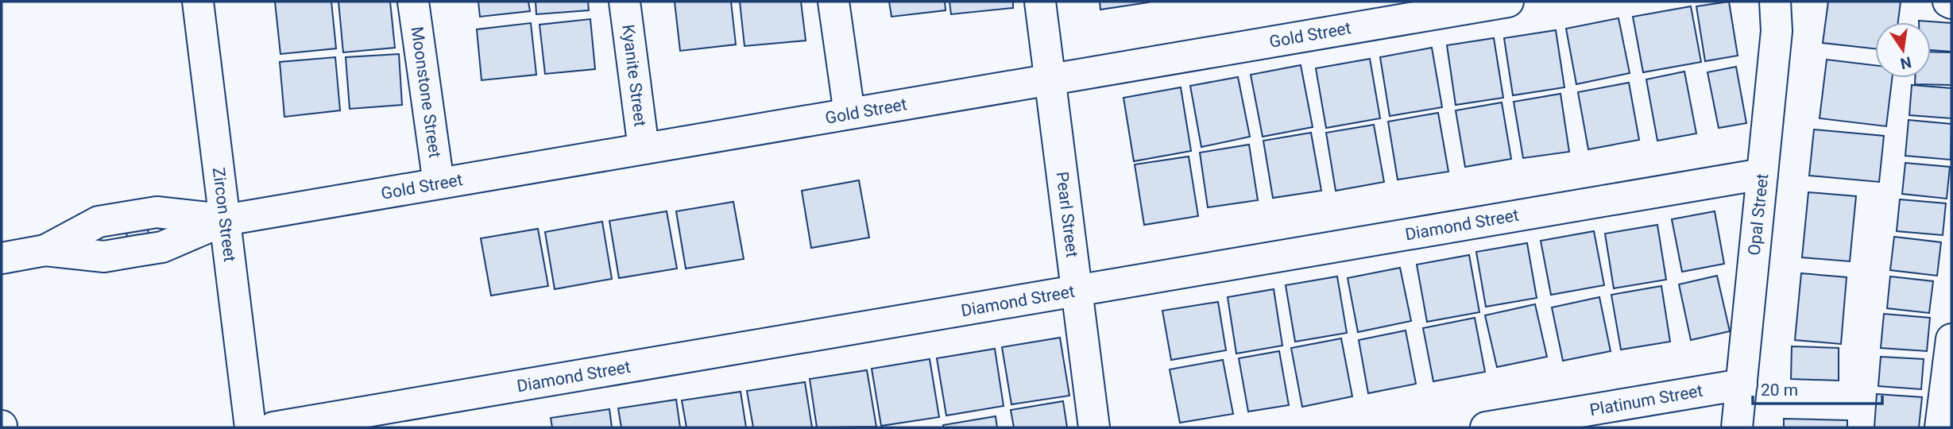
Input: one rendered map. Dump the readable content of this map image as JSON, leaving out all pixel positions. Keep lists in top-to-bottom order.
{
  "streets": {
    "street": [
      "Gold Street",
      "Kyanite Street",
      "Moonstone Street",
      "Zircon Street",
      "Pearl Street",
      "Opal Street",
      "Diamond Street",
      "Platinum Street"
    ]
  },
  "crossings": [
    ["Gold Street", "Kyanite Street"],
    ["Gold Street", "Moonstone Street"],
    ["Gold Street", "Zircon Street"],
    ["Gold Street", "Pearl Street"],
    ["Pearl Street", "Diamond Street"],
    ["Opal Street", "Diamond Street"],
    ["Opal Street", "Platinum Street"]
  ],
  "scale_bar": "20 m",
  "north": "bottom"
}
